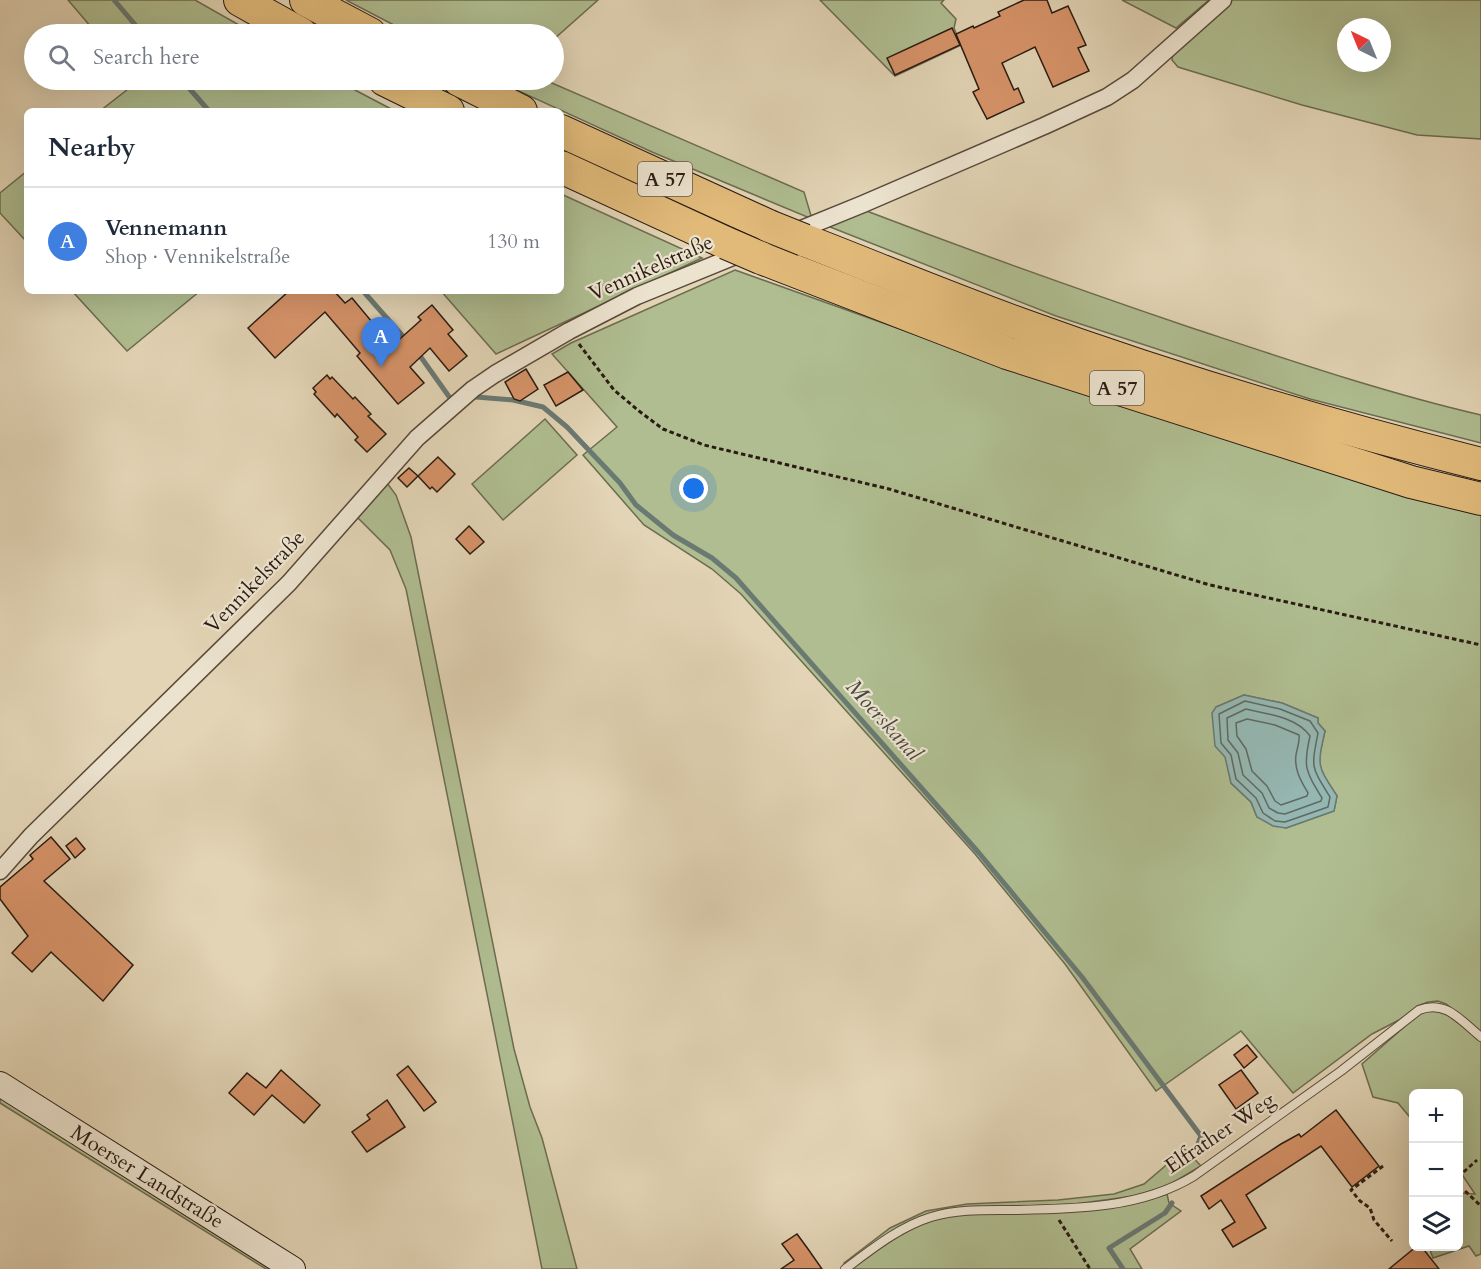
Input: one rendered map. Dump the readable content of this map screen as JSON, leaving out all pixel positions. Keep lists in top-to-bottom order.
{
  "streets": {
    "highway": ["A 57"],
    "main road": ["Moerser Landstraße"],
    "street": ["Vennikelstraße"],
    "lane": ["Elfrather Weg"]
  },
  "water": ["Moerskanal"],
  "north": "top left",
  "page": {
    "search": "Search here",
    "heading": "Nearby",
    "list": [
      {
        "mark": "A",
        "name": "Vennemann",
        "note": "Shop · Vennikelstraße",
        "value": "130 m"
      }
    ],
    "pins": "A",
    "map_buttons": ["+", "−"]
  }
}
